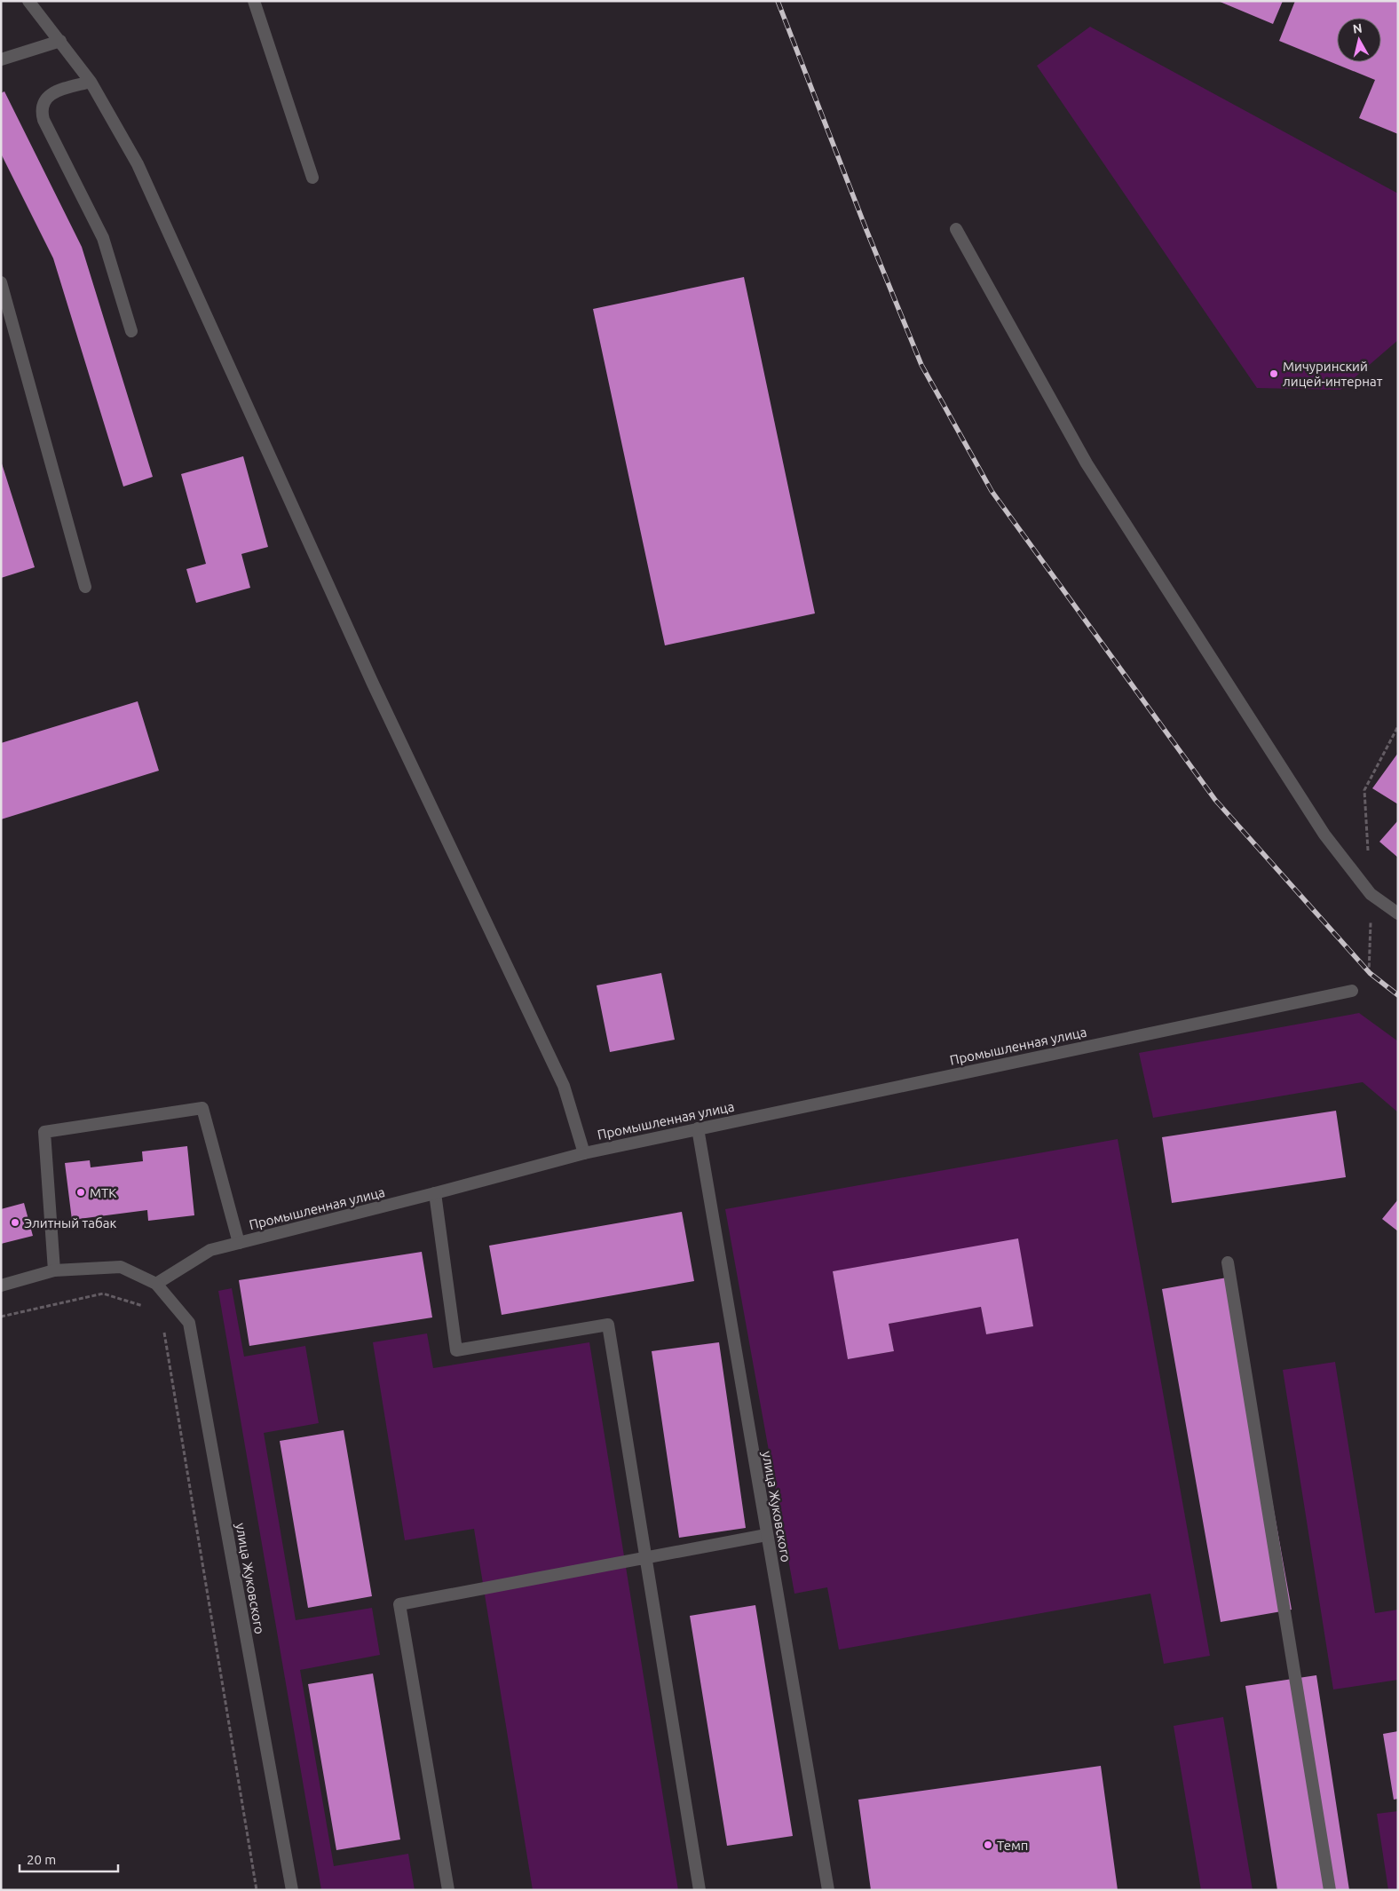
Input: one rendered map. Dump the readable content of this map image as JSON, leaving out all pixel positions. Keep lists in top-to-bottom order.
{
  "streets": {
    "street": ["Промышленная улица", "улица Жуковского"]
  },
  "crossings": [
    ["Промышленная улица", "улица Жуковского"]
  ],
  "places": [
    "Мичуринский лицей-интернат",
    "МТК",
    "Элитный табак",
    "Темп"
  ],
  "scale_bar": "20 m",
  "north": "top"
}
